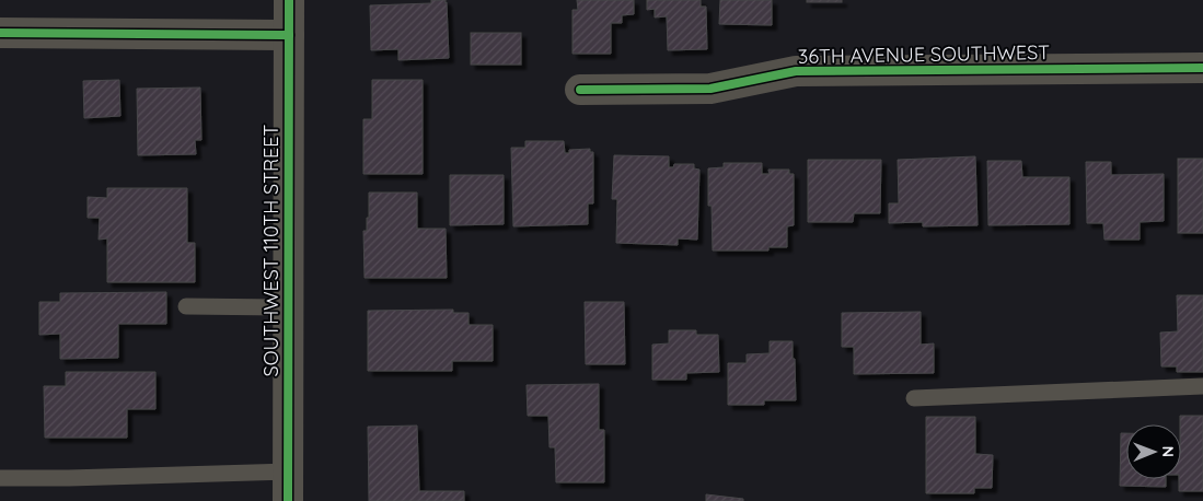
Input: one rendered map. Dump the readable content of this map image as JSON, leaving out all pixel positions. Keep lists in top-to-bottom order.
{
  "streets": {
    "street": ["36TH AVENUE SOUTHWEST", "SOUTHWEST 110TH STREET"]
  },
  "north": "right"
}
